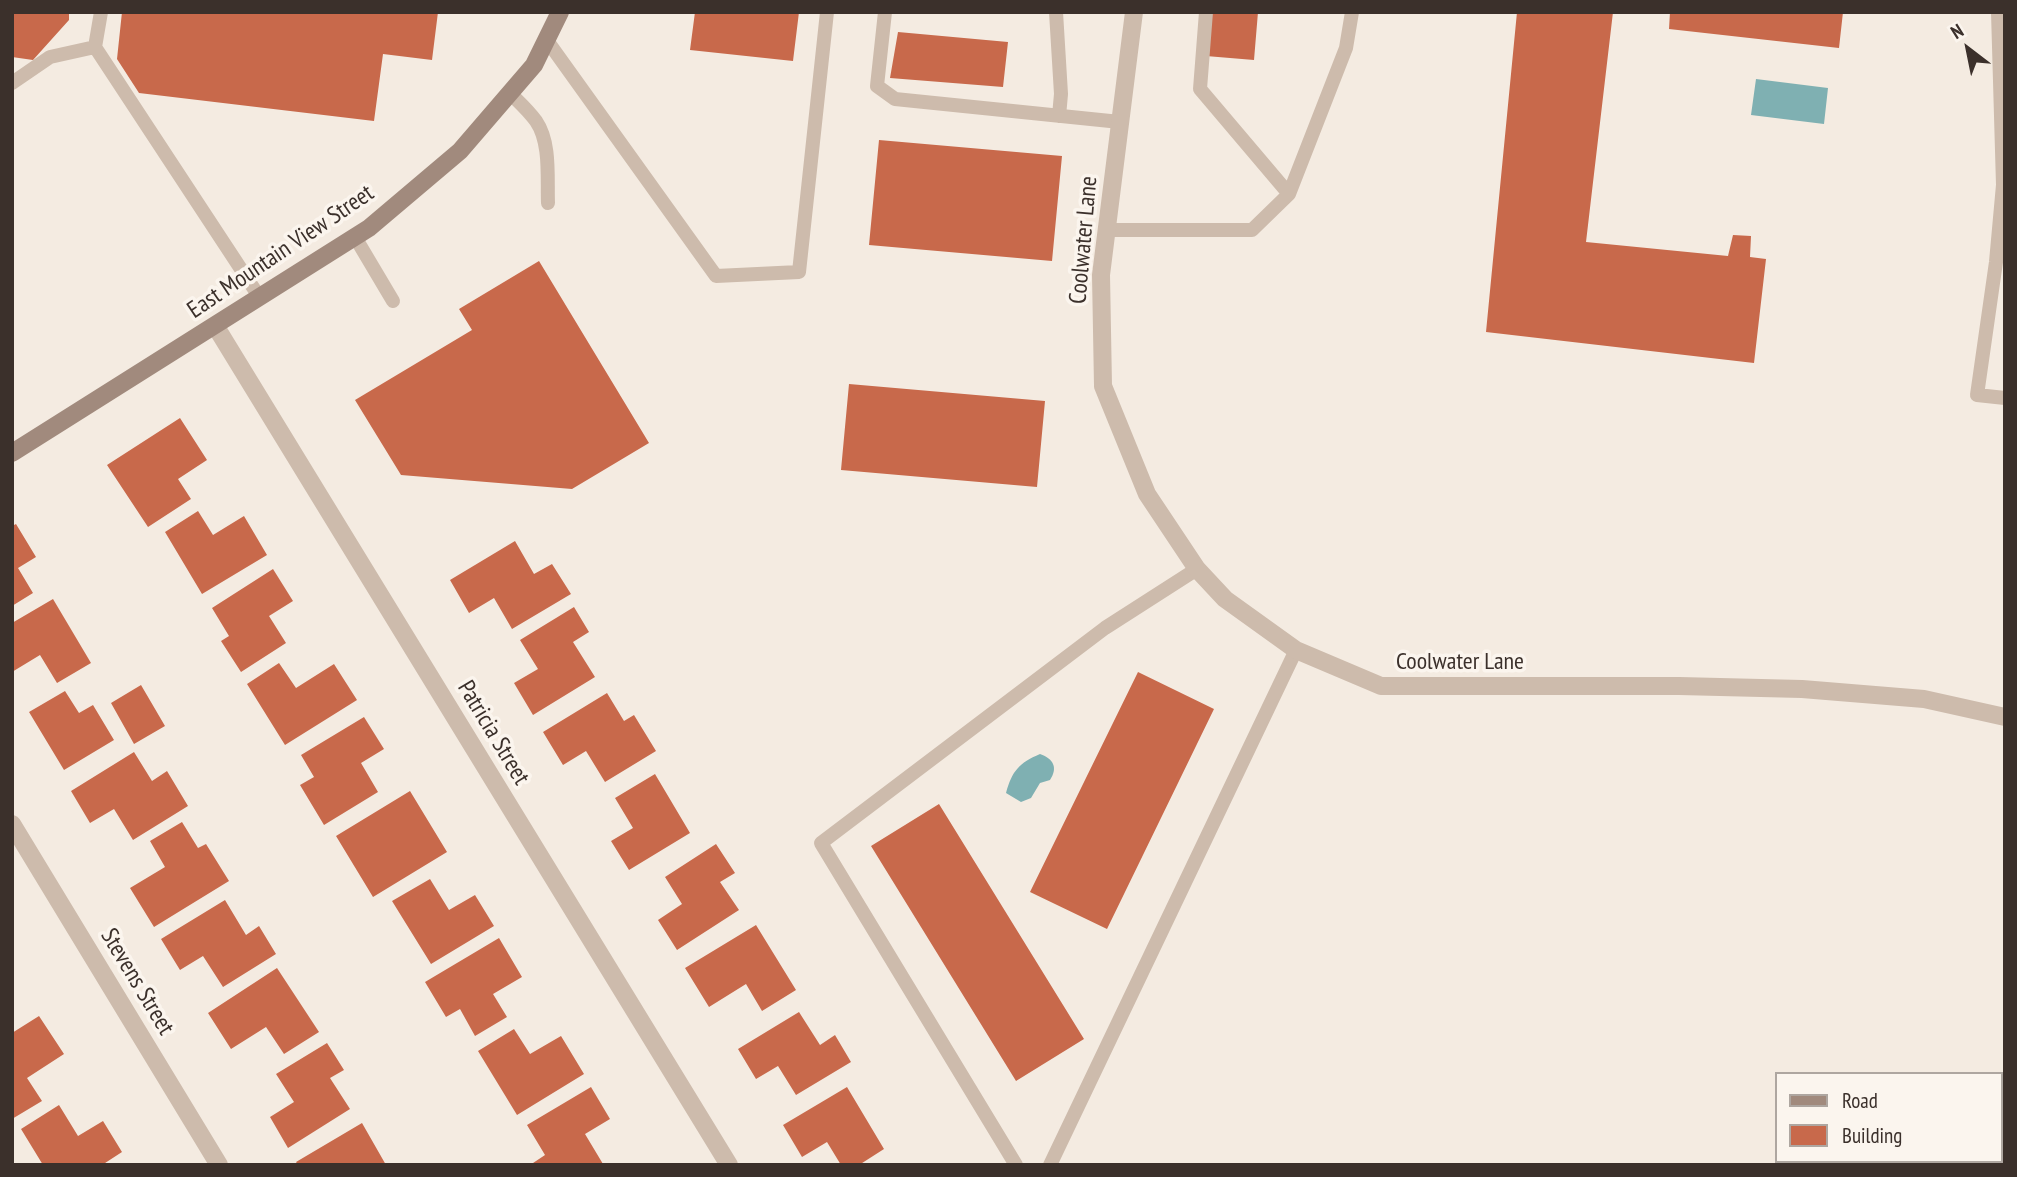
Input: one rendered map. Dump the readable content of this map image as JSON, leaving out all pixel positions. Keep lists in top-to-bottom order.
{
  "streets": {
    "main road": ["East Mountain View Street"],
    "street": ["Coolwater Lane", "Patricia Street", "Stevens Street"]
  },
  "crossings": [
    ["East Mountain View Street", "Patricia Street"]
  ],
  "legend": ["Road", "Building"],
  "north": "top left"
}
